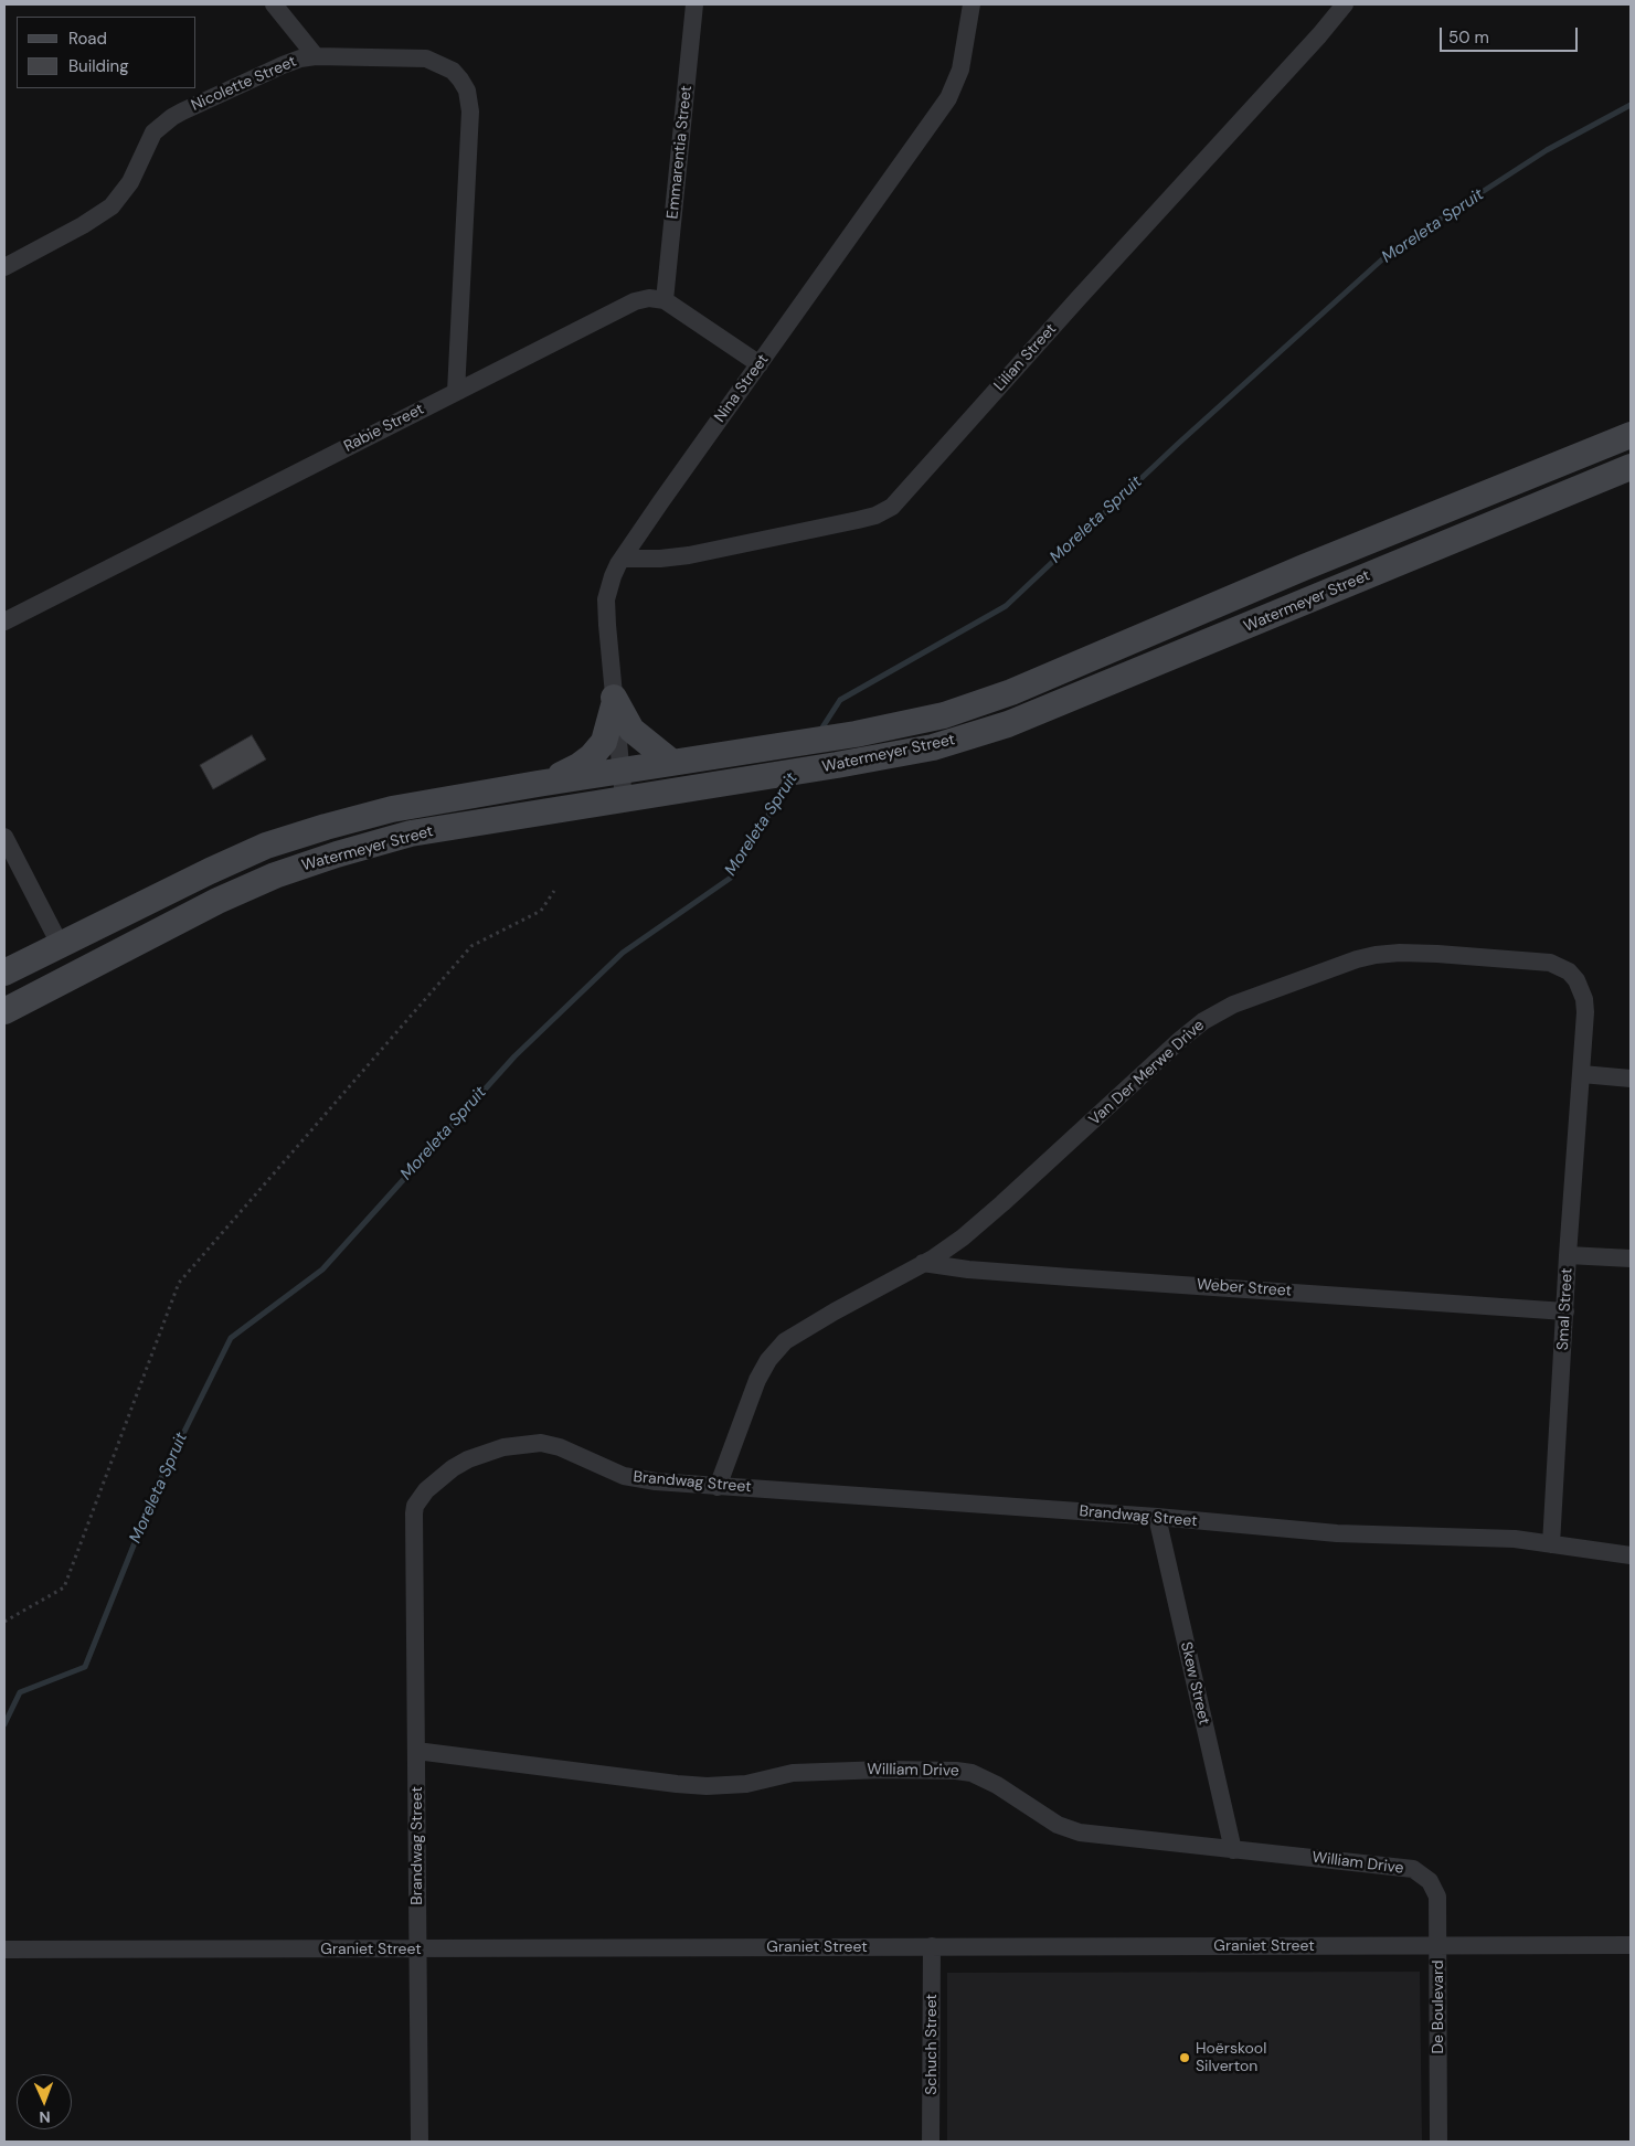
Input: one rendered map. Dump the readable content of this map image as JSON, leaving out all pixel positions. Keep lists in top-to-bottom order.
{
  "streets": {
    "main road": ["Watermeyer Street"],
    "street": [
      "Nicolette Street",
      "Emmarentia Street",
      "Lilian Street",
      "Nina Street",
      "Rabie Street",
      "Van Der Merwe Drive",
      "Weber Street",
      "Smal Street",
      "Brandwag Street",
      "Skew Street",
      "William Drive",
      "Graniet Street",
      "De Boulevard",
      "Schuch Street"
    ]
  },
  "crossings": [
    ["Nicolette Street", "Rabie Street"],
    ["Emmarentia Street", "Rabie Street"],
    ["Lilian Street", "Nina Street"],
    ["Nina Street", "Watermeyer Street"],
    ["Van Der Merwe Drive", "Weber Street"],
    ["Van Der Merwe Drive", "Smal Street"],
    ["Van Der Merwe Drive", "Brandwag Street"],
    ["Weber Street", "Smal Street"],
    ["Smal Street", "Brandwag Street"],
    ["Brandwag Street", "Skew Street"],
    ["Brandwag Street", "William Drive"],
    ["Brandwag Street", "Graniet Street"],
    ["Skew Street", "William Drive"],
    ["William Drive", "De Boulevard"],
    ["Graniet Street", "De Boulevard"],
    ["Graniet Street", "Schuch Street"]
  ],
  "water": ["Moreleta Spruit"],
  "places": ["Hoërskool Silverton"],
  "legend": ["Road", "Building"],
  "scale_bar": "50 m",
  "north": "bottom"
}
